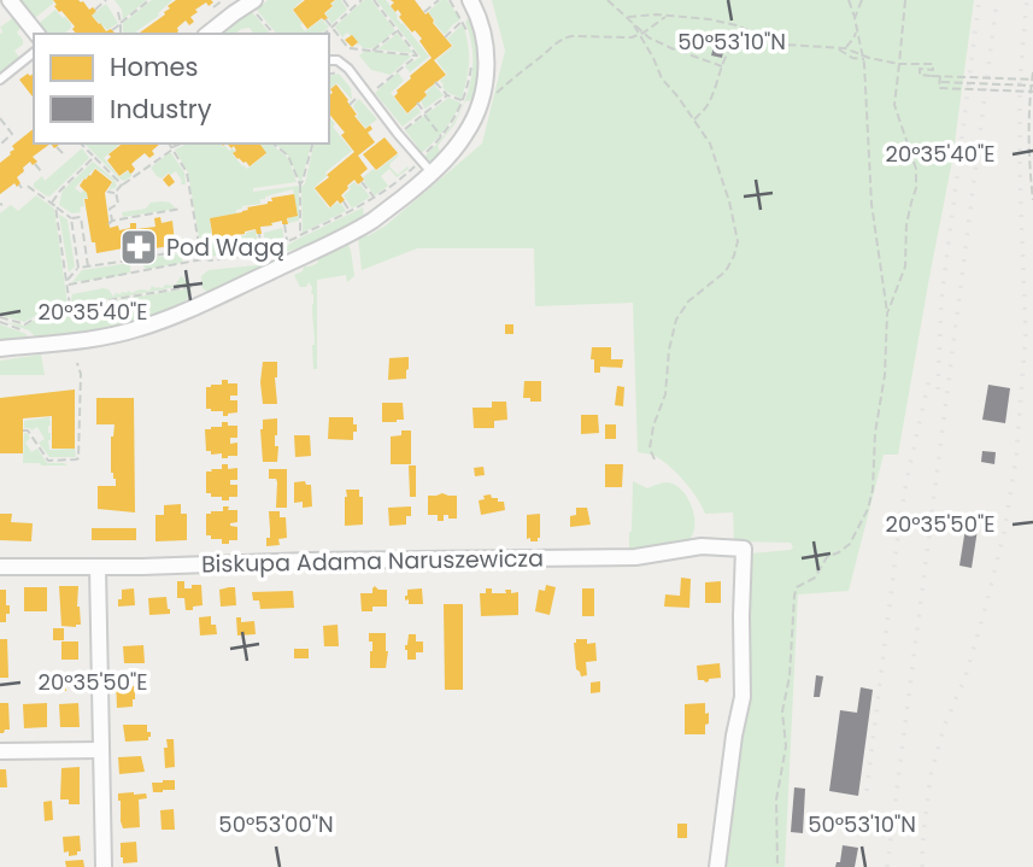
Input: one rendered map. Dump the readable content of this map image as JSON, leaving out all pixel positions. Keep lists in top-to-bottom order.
{
  "streets": {
    "street": ["Biskupa Adama Naruszewicza"]
  },
  "places": {
    "pharmacy": ["Pod Wagą"]
  },
  "legend": ["Homes", "Industry"],
  "coordinates": [
    "50°53'10\"N",
    "20°35'40\"E",
    "20°35'50\"E",
    "50°53'00\"N"
  ]
}
